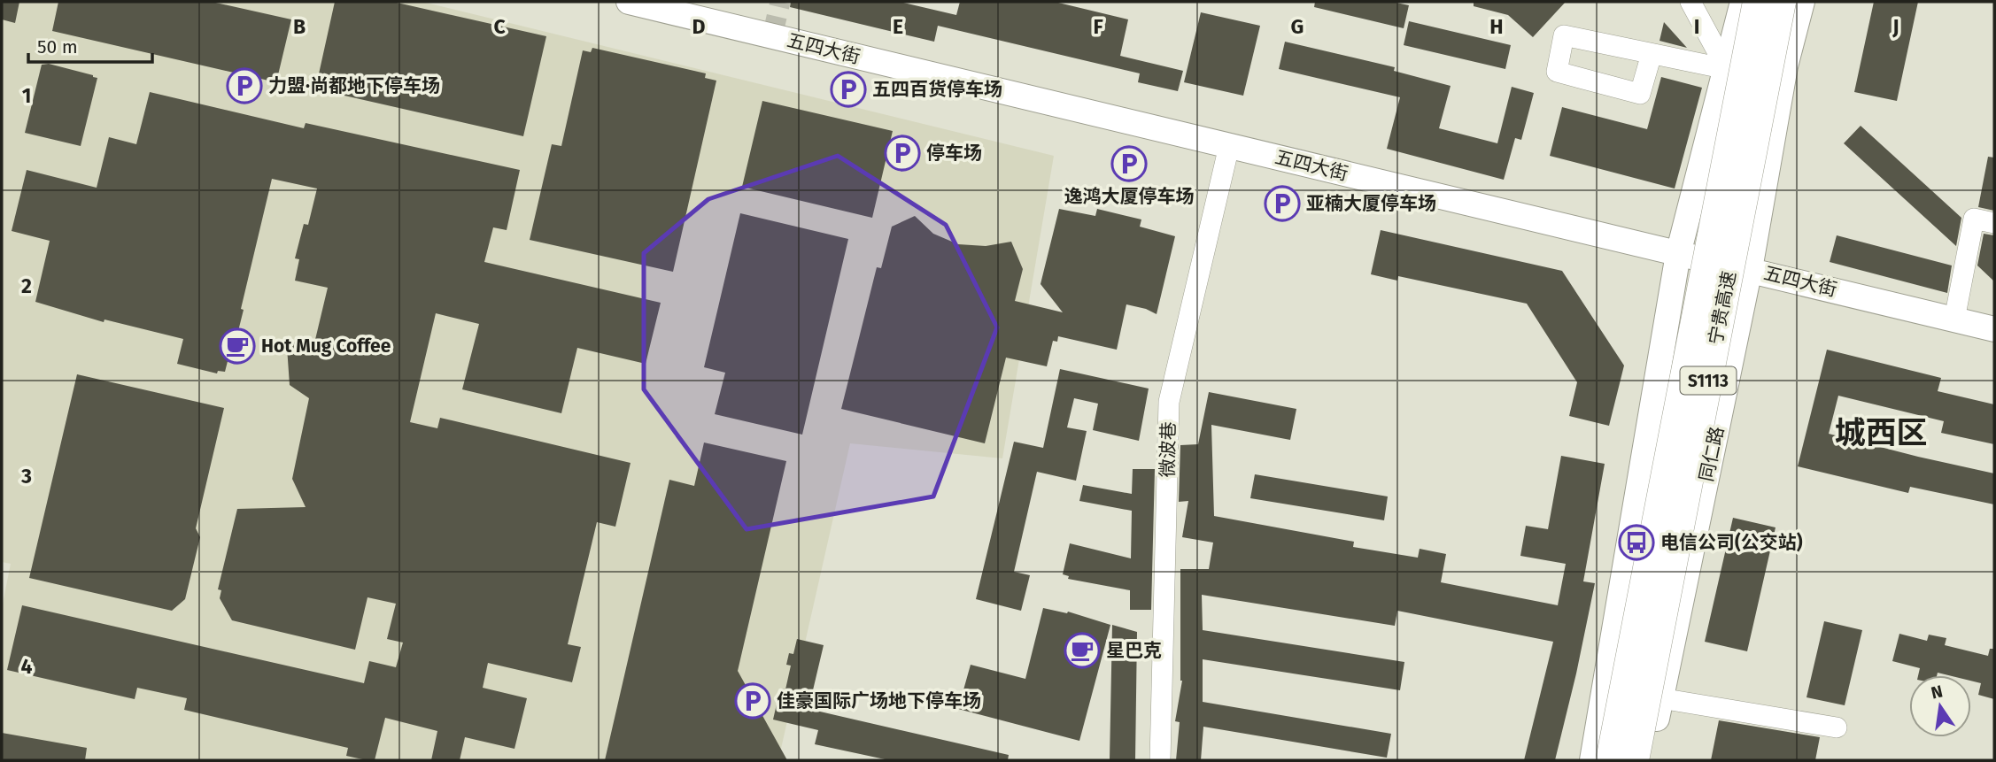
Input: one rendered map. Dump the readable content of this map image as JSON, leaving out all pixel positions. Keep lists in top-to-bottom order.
{
  "streets": {
    "highway": ["宁贵高速", "S1113"],
    "main road": ["五四大街", "同仁路"],
    "street": ["微波巷"]
  },
  "crossings": [
    ["五四大街", "微波巷"],
    ["五四大街", "同仁路"]
  ],
  "districts": ["城西区"],
  "places": {
    "parking": [
      "力盟·尚都地下停车场",
      "五四百货停车场",
      "停车场",
      "逸鸿大厦停车场",
      "亚楠大厦停车场",
      "佳豪国际广场地下停车场"
    ],
    "cafe": ["Hot Mug Coffee", "星巴克"],
    "bus stop": ["电信公司(公交站)"]
  },
  "scale_bar": "50 m",
  "north": "top",
  "grid": {
    "columns": [
      "B",
      "C",
      "D",
      "E",
      "F",
      "G",
      "H",
      "I",
      "J"
    ],
    "rows": [
      "1",
      "2",
      "3",
      "4"
    ]
  }
}
